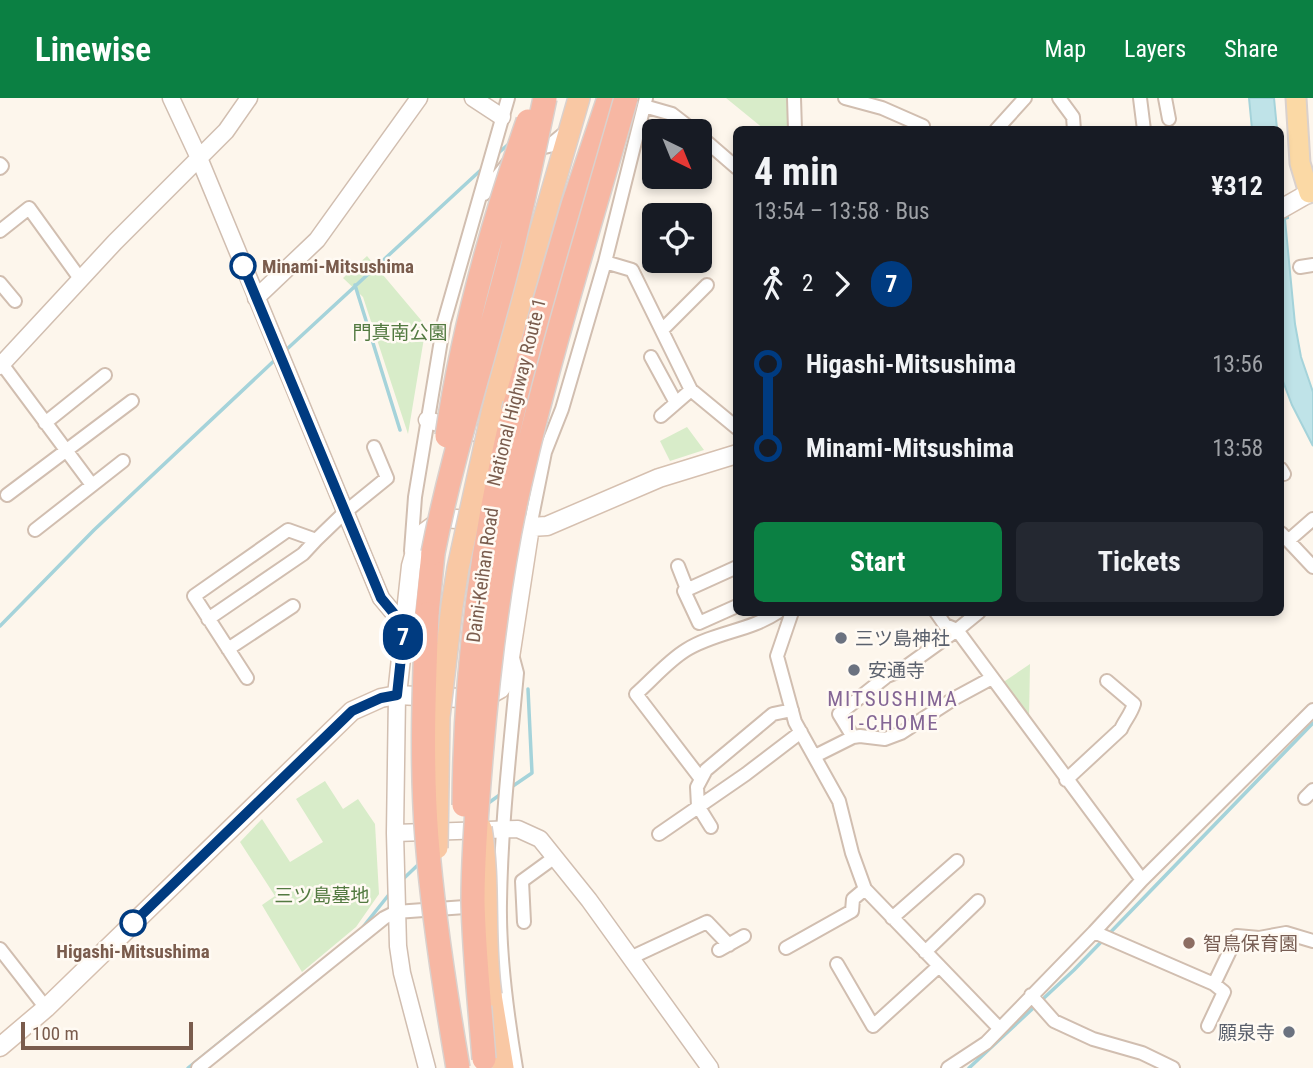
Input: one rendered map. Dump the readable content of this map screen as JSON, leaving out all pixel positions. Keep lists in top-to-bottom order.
{
  "streets": {
    "highway": ["National Highway Route 1", "Daini-Keihan Road"]
  },
  "crossings": [
    ["National Highway Route 1", "Daini-Keihan Road"]
  ],
  "districts": ["MITSUSHIMA 1-CHOME"],
  "parks": ["門真南公園", "三ツ島墓地"],
  "places": [
    "Minami-Mitsushima",
    "三ツ島神社",
    "安通寺",
    "Higashi-Mitsushima",
    "智鳥保育園",
    "願泉寺"
  ],
  "lines": ["bus line 7"],
  "scale_bar": "100 m",
  "north": "bottom right",
  "page": {
    "header": "Linewise",
    "nav": ["Map", "Layers", "Share"],
    "on_map": "7",
    "heading": ["4 min", "13:54 – 13:58 · Bus", "¥312"],
    "legs": ["2", "7"],
    "list": [
      {
        "name": "Higashi-Mitsushima",
        "value": "13:56"
      },
      {
        "name": "Minami-Mitsushima",
        "value": "13:58"
      }
    ],
    "buttons": ["Start", "Tickets"],
    "scale": "100 m"
  }
}
